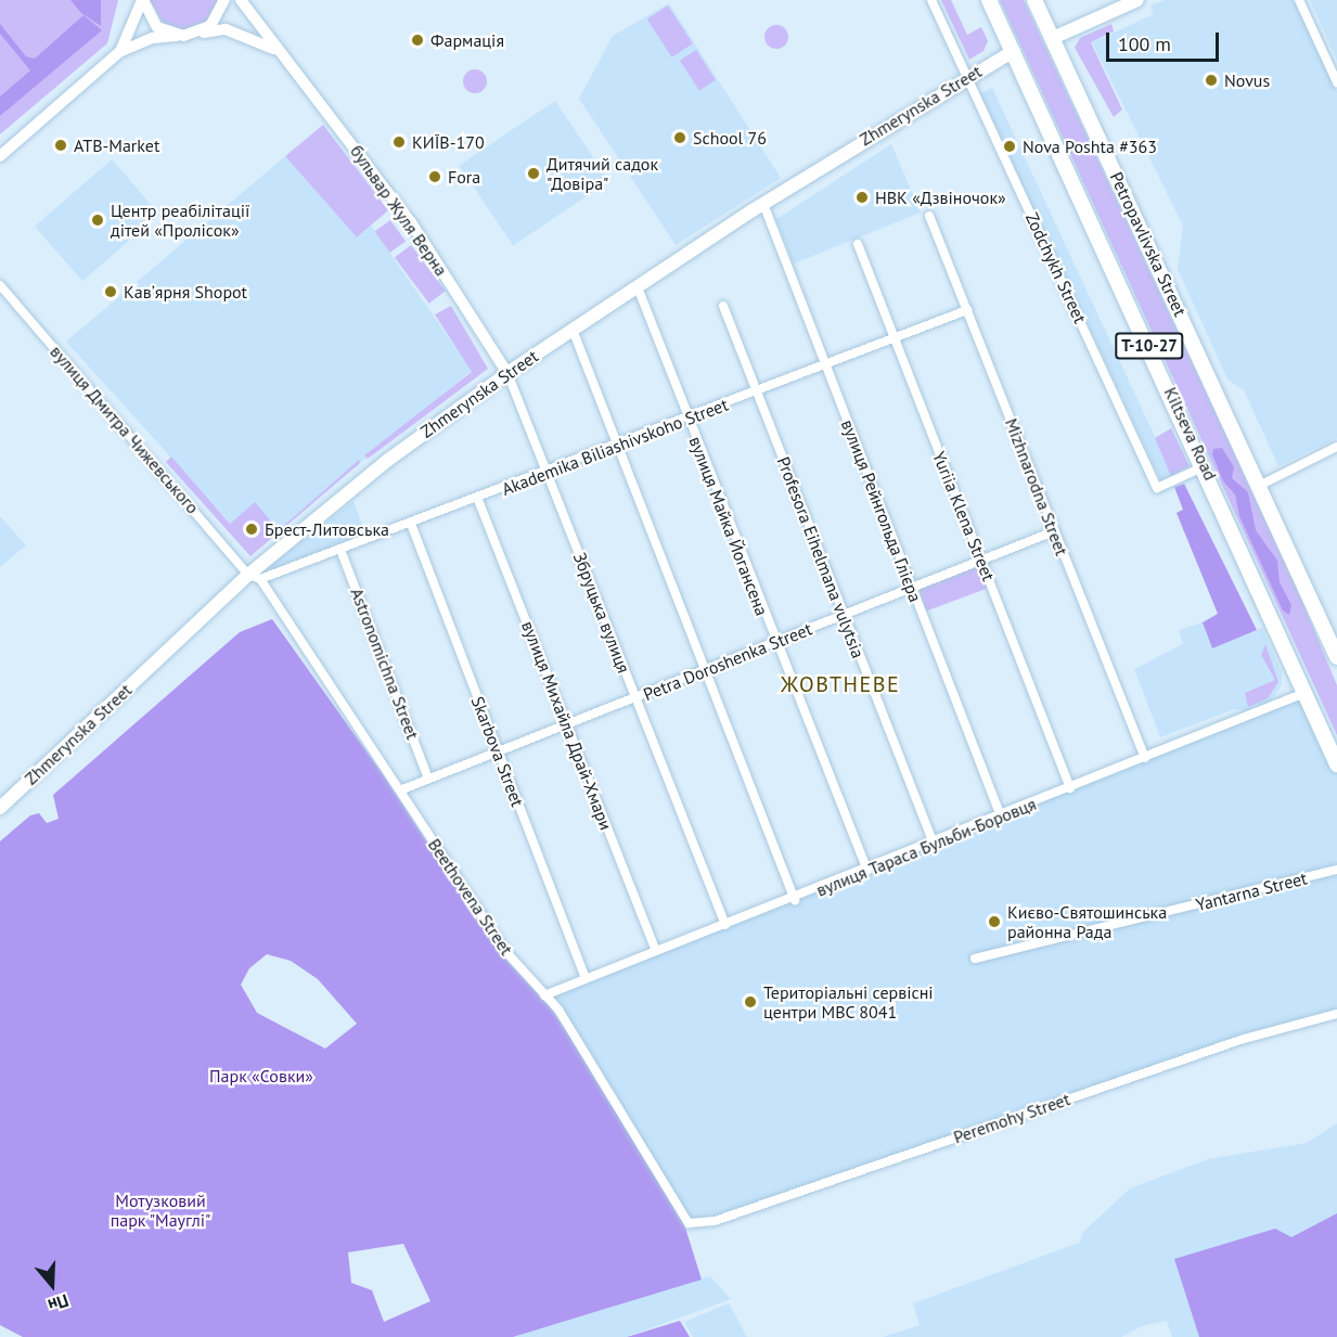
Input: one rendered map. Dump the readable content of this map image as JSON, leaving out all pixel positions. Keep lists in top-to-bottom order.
{
  "streets": {
    "highway": ["Petropavlivska Street", "Т-10-27", "Kiltseva Road"],
    "main road": ["Zhmerynska Street"],
    "street": [
      "бульвар Жуля Верна",
      "Zodchykh Street",
      "вулиця Дмитра Чижевського",
      "Akademika Biliashivskoho Street",
      "Mizhnarodna Street",
      "вулиця Рейнгольда Глієра",
      "Yuriia Klena Street",
      "вулиця Майка Йогансена",
      "Profesora Eihelmana vulytsia",
      "Збруцька вулиця",
      "Petra Doroshenka Street",
      "Astronomichna Street",
      "вулиця Михайла Драй-Хмари",
      "Skarbova Street",
      "вулиця Тараса Бульби-Боровця",
      "Yantarna Street",
      "Beethovena Street",
      "Peremohy Street"
    ]
  },
  "crossings": [
    ["Zhmerynska Street", "бульвар Жуля Верна"],
    ["Zhmerynska Street", "Zodchykh Street"],
    ["Zhmerynska Street", "вулиця Дмитра Чижевського"],
    ["Zhmerynska Street", "Kiltseva Road"],
    ["Zhmerynska Street", "Akademika Biliashivskoho Street"],
    ["Zhmerynska Street", "вулиця Рейнгольда Глієра"],
    ["Zhmerynska Street", "вулиця Майка Йогансена"],
    ["Zhmerynska Street", "Збруцька вулиця"],
    ["Zhmerynska Street", "Beethovena Street"],
    ["бульвар Жуля Верна", "Збруцька вулиця"],
    ["Petropavlivska Street", "Т-10-27"],
    ["Zodchykh Street", "Kiltseva Road"],
    ["вулиця Дмитра Чижевського", "Akademika Biliashivskoho Street"],
    ["вулиця Дмитра Чижевського", "Beethovena Street"],
    ["Kiltseva Road", "вулиця Тараса Бульби-Боровця"],
    ["Akademika Biliashivskoho Street", "Mizhnarodna Street"],
    ["Akademika Biliashivskoho Street", "вулиця Рейнгольда Глієра"],
    ["Akademika Biliashivskoho Street", "Yuriia Klena Street"],
    ["Akademika Biliashivskoho Street", "вулиця Майка Йогансена"],
    ["Akademika Biliashivskoho Street", "Profesora Eihelmana vulytsia"],
    ["Akademika Biliashivskoho Street", "Збруцька вулиця"],
    ["Akademika Biliashivskoho Street", "Astronomichna Street"],
    ["Akademika Biliashivskoho Street", "вулиця Михайла Драй-Хмари"],
    ["Akademika Biliashivskoho Street", "Skarbova Street"],
    ["Akademika Biliashivskoho Street", "Beethovena Street"],
    ["Mizhnarodna Street", "Petra Doroshenka Street"],
    ["Mizhnarodna Street", "вулиця Тараса Бульби-Боровця"],
    ["вулиця Рейнгольда Глієра", "Petra Doroshenka Street"],
    ["вулиця Рейнгольда Глієра", "вулиця Тараса Бульби-Боровця"],
    ["Yuriia Klena Street", "Petra Doroshenka Street"],
    ["Yuriia Klena Street", "вулиця Тараса Бульби-Боровця"],
    ["вулиця Майка Йогансена", "Petra Doroshenka Street"],
    ["вулиця Майка Йогансена", "вулиця Тараса Бульби-Боровця"],
    ["Profesora Eihelmana vulytsia", "Petra Doroshenka Street"],
    ["Profesora Eihelmana vulytsia", "вулиця Тараса Бульби-Боровця"],
    ["Збруцька вулиця", "Petra Doroshenka Street"],
    ["Збруцька вулиця", "вулиця Тараса Бульби-Боровця"],
    ["Petra Doroshenka Street", "Astronomichna Street"],
    ["Petra Doroshenka Street", "вулиця Михайла Драй-Хмари"],
    ["Petra Doroshenka Street", "Skarbova Street"],
    ["Petra Doroshenka Street", "Beethovena Street"],
    ["вулиця Михайла Драй-Хмари", "вулиця Тараса Бульби-Боровця"],
    ["Skarbova Street", "вулиця Тараса Бульби-Боровця"],
    ["вулиця Тараса Бульби-Боровця", "Beethovena Street"],
    ["Beethovena Street", "Peremohy Street"]
  ],
  "districts": ["ЖОВТНЕВЕ"],
  "parks": ["Парк «Совки»", "Мотузковий парк \"Мауглі\""],
  "places": [
    "Фармація",
    "Novus",
    "School 76",
    "КИЇВ-170",
    "ATB-Market",
    "Nova Poshta #363",
    "Дитячий садок \"Довіра\"",
    "Fora",
    "НВК «Дзвіночок»",
    "Центр реабілітації дітей «Пролісок»",
    "Кавʼярня Shopot",
    "Брест-Литовська",
    "Києво-Святошинська районна Рада",
    "Територіальні сервісні центри МВС 8041"
  ],
  "scale_bar": "100 m",
  "north": "bottom"
}
